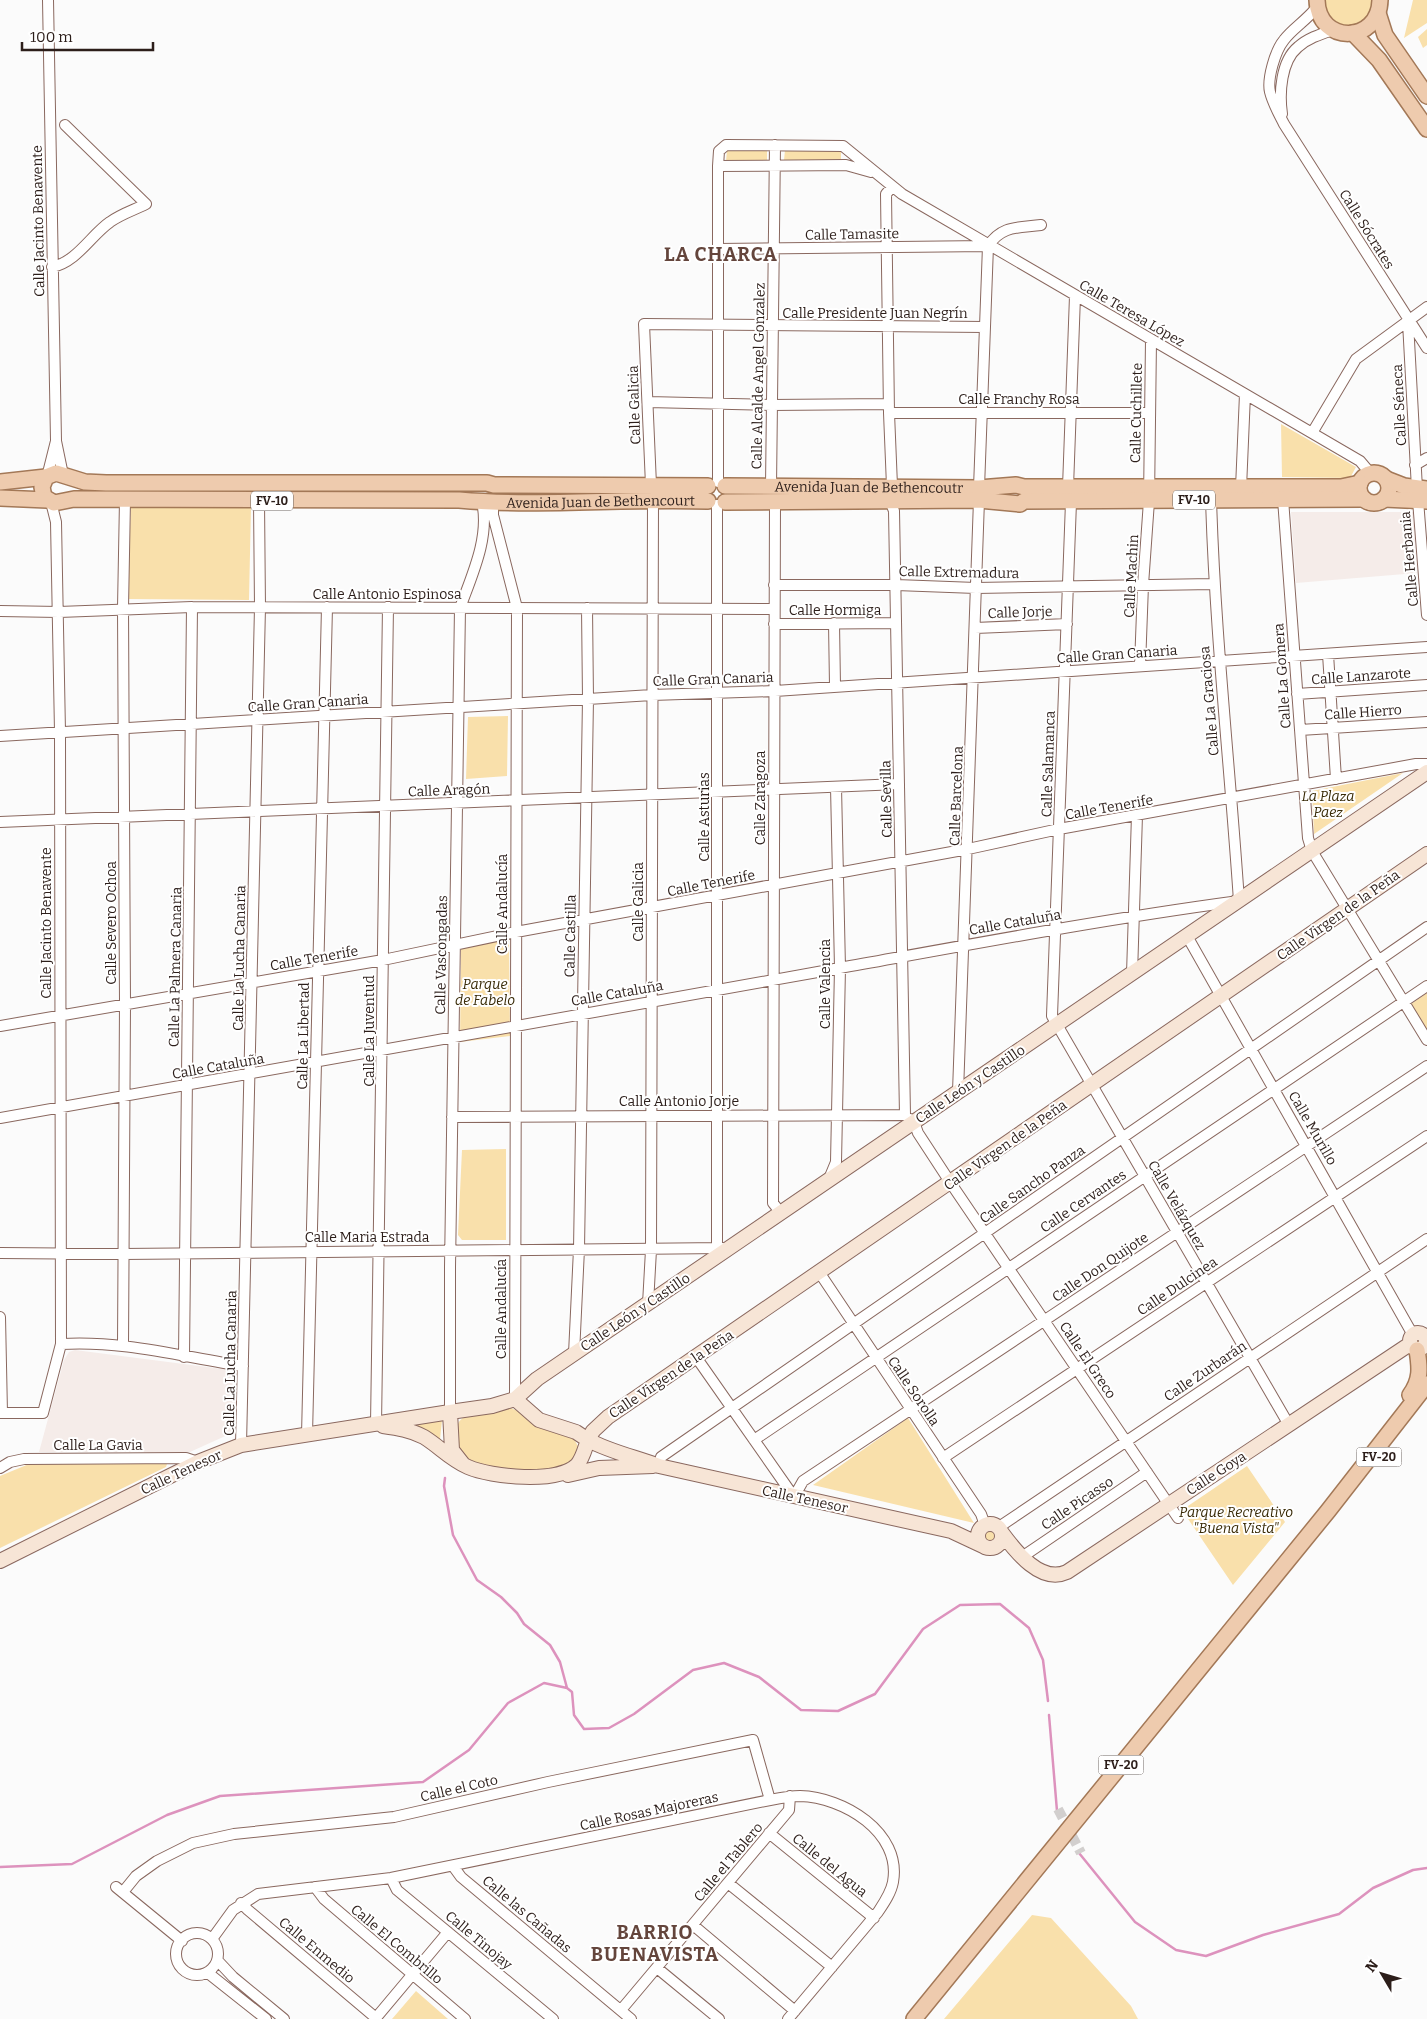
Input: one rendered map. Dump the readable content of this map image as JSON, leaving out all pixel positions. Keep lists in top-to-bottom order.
{
  "streets": {
    "main road": [
      "Avenida Juan de Bethencoutr",
      "FV-10",
      "Avenida Juan de Bethencourt",
      "FV-20"
    ],
    "street": [
      "Calle Jacinto Benavente",
      "Calle Sócrates",
      "Calle Tamasite",
      "Calle Presidente Juan Negrín",
      "Calle Teresa López",
      "Calle Alcalde Angel Gonzalez",
      "Calle Franchy Rosa",
      "Calle Galicia",
      "Calle Séneca",
      "Calle Cuchillete",
      "Calle Herbania",
      "Calle Extremadura",
      "Calle Machin",
      "Calle Antonio Espinosa",
      "Calle Hormiga",
      "Calle Jorje",
      "Calle Gran Canaria",
      "Calle La Gomera",
      "Calle Lanzarote",
      "Calle La Graciosa",
      "Calle Hierro",
      "Calle Salamanca",
      "Calle Aragón",
      "Calle Barcelona",
      "Calle Zaragoza",
      "Calle Sevilla",
      "Calle Tenerife",
      "Calle Asturias",
      "Calle Andalucía",
      "Calle Virgen de la Peña",
      "Calle Cataluña",
      "Calle Severo Ochoa",
      "Calle Castilla",
      "Calle Vascongadas",
      "Calle La Lucha Canaria",
      "Calle La Palmera Canaria",
      "Calle Valencia",
      "Calle La Juventud",
      "Calle La Libertad",
      "Calle León y Castillo",
      "Calle Antonio Jorje",
      "Calle Murillo",
      "Calle Sancho Panza",
      "Calle Cervantes",
      "Calle Velázquez",
      "Calle Maria Estrada",
      "Calle Don Quijote",
      "Calle Dulcinea",
      "Calle El Greco",
      "Calle Zurbarán",
      "Calle Sorolla",
      "Calle La Gavia",
      "Calle Tenesor",
      "Calle Goya",
      "Calle Picasso",
      "Calle el Coto",
      "Calle Rosas Majoreras",
      "Calle el Tablero",
      "Calle del Agua",
      "Calle las Cañadas",
      "Calle Tinojay",
      "Calle El Combrillo",
      "Calle Enmedio"
    ]
  },
  "crossings": [
    ["Calle Jacinto Benavente", "FV-10"],
    ["Calle Jacinto Benavente", "Avenida Juan de Bethencourt"],
    ["Calle Jacinto Benavente", "Calle Antonio Espinosa"],
    ["Calle Jacinto Benavente", "Calle Gran Canaria"],
    ["Calle Jacinto Benavente", "Calle Aragón"],
    ["Calle Jacinto Benavente", "Calle Tenerife"],
    ["Calle Jacinto Benavente", "Calle Cataluña"],
    ["Calle Jacinto Benavente", "Calle Maria Estrada"],
    ["Calle Sócrates", "Calle Séneca"],
    ["Calle Tamasite", "Calle Teresa López"],
    ["Calle Tamasite", "Calle Alcalde Angel Gonzalez"],
    ["Calle Tamasite", "Calle Barcelona"],
    ["Calle Tamasite", "Calle Asturias"],
    ["Calle Presidente Juan Negrín", "Calle Alcalde Angel Gonzalez"],
    ["Calle Presidente Juan Negrín", "Calle Galicia"],
    ["Calle Presidente Juan Negrín", "Calle Barcelona"],
    ["Calle Presidente Juan Negrín", "Calle Asturias"],
    ["Calle Teresa López", "Calle Alcalde Angel Gonzalez"],
    ["Calle Teresa López", "Calle Cuchillete"],
    ["Calle Teresa López", "FV-10"],
    ["Calle Teresa López", "Calle Barcelona"],
    ["Calle Teresa López", "Calle Asturias"],
    ["Calle Alcalde Angel Gonzalez", "Calle Franchy Rosa"],
    ["Calle Alcalde Angel Gonzalez", "Avenida Juan de Bethencoutr"],
    ["Calle Alcalde Angel Gonzalez", "Calle Zaragoza"],
    ["Calle Franchy Rosa", "Calle Galicia"],
    ["Calle Franchy Rosa", "Calle Cuchillete"],
    ["Calle Franchy Rosa", "Calle Barcelona"],
    ["Calle Franchy Rosa", "Calle Asturias"],
    ["Calle Galicia", "Avenida Juan de Bethencourt"],
    ["Calle Galicia", "Calle Antonio Espinosa"],
    ["Calle Galicia", "Calle Gran Canaria"],
    ["Calle Galicia", "Calle Aragón"],
    ["Calle Galicia", "Calle Tenerife"],
    ["Calle Galicia", "Calle Cataluña"],
    ["Calle Galicia", "Calle León y Castillo"],
    ["Calle Galicia", "Calle Antonio Jorje"],
    ["Calle Galicia", "Calle Maria Estrada"],
    ["Calle Séneca", "FV-10"],
    ["Calle Séneca", "Calle Herbania"],
    ["Calle Cuchillete", "FV-10"],
    ["Calle Cuchillete", "Calle Machin"],
    ["Avenida Juan de Bethencoutr", "FV-10"],
    ["Avenida Juan de Bethencoutr", "Avenida Juan de Bethencourt"],
    ["Avenida Juan de Bethencoutr", "Calle Barcelona"],
    ["Avenida Juan de Bethencoutr", "Calle Zaragoza"],
    ["Avenida Juan de Bethencoutr", "Calle Sevilla"],
    ["Avenida Juan de Bethencoutr", "Calle Asturias"],
    ["FV-10", "Avenida Juan de Bethencourt"],
    ["FV-10", "Calle Herbania"],
    ["FV-10", "Calle Machin"],
    ["FV-10", "Calle La Gomera"],
    ["FV-10", "Calle La Graciosa"],
    ["FV-10", "Calle Salamanca"],
    ["Avenida Juan de Bethencourt", "Calle Asturias"],
    ["Avenida Juan de Bethencourt", "Calle Andalucía"],
    ["Avenida Juan de Bethencourt", "Calle Severo Ochoa"],
    ["Avenida Juan de Bethencourt", "Calle Vascongadas"],
    ["Avenida Juan de Bethencourt", "Calle La Lucha Canaria"],
    ["Calle Extremadura", "Calle Machin"],
    ["Calle Extremadura", "Calle La Graciosa"],
    ["Calle Extremadura", "Calle Salamanca"],
    ["Calle Extremadura", "Calle Barcelona"],
    ["Calle Extremadura", "Calle Zaragoza"],
    ["Calle Extremadura", "Calle Sevilla"],
    ["Calle Machin", "Calle Gran Canaria"],
    ["Calle Antonio Espinosa", "Calle Zaragoza"],
    ["Calle Antonio Espinosa", "Calle Asturias"],
    ["Calle Antonio Espinosa", "Calle Andalucía"],
    ["Calle Antonio Espinosa", "Calle Severo Ochoa"],
    ["Calle Antonio Espinosa", "Calle Castilla"],
    ["Calle Antonio Espinosa", "Calle Vascongadas"],
    ["Calle Antonio Espinosa", "Calle La Lucha Canaria"],
    ["Calle Antonio Espinosa", "Calle La Palmera Canaria"],
    ["Calle Antonio Espinosa", "Calle La Juventud"],
    ["Calle Antonio Espinosa", "Calle La Libertad"],
    ["Calle Hormiga", "Calle Zaragoza"],
    ["Calle Hormiga", "Calle Sevilla"],
    ["Calle Jorje", "Calle Salamanca"],
    ["Calle Jorje", "Calle Barcelona"],
    ["Calle Gran Canaria", "Calle La Gomera"],
    ["Calle Gran Canaria", "Calle La Graciosa"],
    ["Calle Gran Canaria", "Calle Salamanca"],
    ["Calle Gran Canaria", "Calle Barcelona"],
    ["Calle Gran Canaria", "Calle Zaragoza"],
    ["Calle Gran Canaria", "Calle Sevilla"],
    ["Calle Gran Canaria", "Calle Asturias"],
    ["Calle Gran Canaria", "Calle Andalucía"],
    ["Calle Gran Canaria", "Calle Severo Ochoa"],
    ["Calle Gran Canaria", "Calle Castilla"],
    ["Calle Gran Canaria", "Calle Vascongadas"],
    ["Calle Gran Canaria", "Calle La Lucha Canaria"],
    ["Calle Gran Canaria", "Calle La Palmera Canaria"],
    ["Calle Gran Canaria", "Calle La Juventud"],
    ["Calle Gran Canaria", "Calle La Libertad"],
    ["Calle La Gomera", "Calle Lanzarote"],
    ["Calle La Gomera", "Calle Hierro"],
    ["Calle La Gomera", "Calle Tenerife"],
    ["Calle La Gomera", "Calle León y Castillo"],
    ["Calle La Graciosa", "Calle Tenerife"],
    ["Calle La Graciosa", "Calle Cataluña"],
    ["Calle La Graciosa", "Calle León y Castillo"],
    ["Calle Salamanca", "Calle Tenerife"],
    ["Calle Salamanca", "Calle Cataluña"],
    ["Calle Salamanca", "Calle León y Castillo"],
    ["Calle Salamanca", "Calle Velázquez"],
    ["Calle Aragón", "Calle Zaragoza"],
    ["Calle Aragón", "Calle Sevilla"],
    ["Calle Aragón", "Calle Asturias"],
    ["Calle Aragón", "Calle Andalucía"],
    ["Calle Aragón", "Calle Severo Ochoa"],
    ["Calle Aragón", "Calle Castilla"],
    ["Calle Aragón", "Calle Vascongadas"],
    ["Calle Aragón", "Calle La Lucha Canaria"],
    ["Calle Aragón", "Calle La Palmera Canaria"],
    ["Calle Aragón", "Calle Valencia"],
    ["Calle Aragón", "Calle La Juventud"],
    ["Calle Aragón", "Calle La Libertad"],
    ["Calle Barcelona", "Calle Tenerife"],
    ["Calle Barcelona", "Calle Cataluña"],
    ["Calle Barcelona", "Calle León y Castillo"],
    ["Calle Zaragoza", "Calle Tenerife"],
    ["Calle Zaragoza", "Calle Cataluña"],
    ["Calle Zaragoza", "Calle León y Castillo"],
    ["Calle Zaragoza", "Calle Antonio Jorje"],
    ["Calle Sevilla", "Calle Tenerife"],
    ["Calle Sevilla", "Calle Cataluña"],
    ["Calle Sevilla", "Calle León y Castillo"],
    ["Calle Sevilla", "Calle Antonio Jorje"],
    ["Calle Sevilla", "Calle El Greco"],
    ["Calle Tenerife", "Calle Asturias"],
    ["Calle Tenerife", "Calle Andalucía"],
    ["Calle Tenerife", "Calle Severo Ochoa"],
    ["Calle Tenerife", "Calle Castilla"],
    ["Calle Tenerife", "Calle Vascongadas"],
    ["Calle Tenerife", "Calle La Lucha Canaria"],
    ["Calle Tenerife", "Calle La Palmera Canaria"],
    ["Calle Tenerife", "Calle Valencia"],
    ["Calle Tenerife", "Calle La Juventud"],
    ["Calle Tenerife", "Calle La Libertad"],
    ["Calle Asturias", "Calle Cataluña"],
    ["Calle Asturias", "Calle Antonio Jorje"],
    ["Calle Asturias", "Calle Maria Estrada"],
    ["Calle Andalucía", "Calle Cataluña"],
    ["Calle Andalucía", "Calle Vascongadas"],
    ["Calle Andalucía", "Calle León y Castillo"],
    ["Calle Andalucía", "Calle Antonio Jorje"],
    ["Calle Andalucía", "Calle Maria Estrada"],
    ["Calle Andalucía", "Calle Tenesor"],
    ["Calle Virgen de la Peña", "Calle Murillo"],
    ["Calle Virgen de la Peña", "Calle Velázquez"],
    ["Calle Virgen de la Peña", "Calle El Greco"],
    ["Calle Virgen de la Peña", "Calle Sorolla"],
    ["Calle Virgen de la Peña", "Calle Tenesor"],
    ["Calle Cataluña", "Calle Severo Ochoa"],
    ["Calle Cataluña", "Calle Castilla"],
    ["Calle Cataluña", "Calle Vascongadas"],
    ["Calle Cataluña", "Calle La Lucha Canaria"],
    ["Calle Cataluña", "Calle La Palmera Canaria"],
    ["Calle Cataluña", "Calle Valencia"],
    ["Calle Cataluña", "Calle La Juventud"],
    ["Calle Cataluña", "Calle La Libertad"],
    ["Calle Cataluña", "Calle León y Castillo"],
    ["Calle Severo Ochoa", "Calle Maria Estrada"],
    ["Calle Castilla", "Calle León y Castillo"],
    ["Calle Castilla", "Calle Antonio Jorje"],
    ["Calle Castilla", "Calle Maria Estrada"],
    ["Calle Vascongadas", "Calle Antonio Jorje"],
    ["Calle Vascongadas", "Calle Maria Estrada"],
    ["Calle Vascongadas", "Calle Tenesor"],
    ["Calle La Lucha Canaria", "Calle Maria Estrada"],
    ["Calle La Lucha Canaria", "Calle Tenesor"],
    ["Calle La Palmera Canaria", "Calle Maria Estrada"],
    ["Calle Valencia", "Calle León y Castillo"],
    ["Calle Valencia", "Calle Antonio Jorje"],
    ["Calle La Juventud", "Calle Maria Estrada"],
    ["Calle La Juventud", "Calle Tenesor"],
    ["Calle La Libertad", "Calle Maria Estrada"],
    ["Calle La Libertad", "Calle Tenesor"],
    ["Calle León y Castillo", "Calle Antonio Jorje"],
    ["Calle León y Castillo", "Calle Murillo"],
    ["Calle León y Castillo", "Calle Velázquez"],
    ["Calle León y Castillo", "Calle Maria Estrada"],
    ["Calle León y Castillo", "Calle El Greco"],
    ["Calle León y Castillo", "Calle Tenesor"],
    ["Calle Antonio Jorje", "Calle El Greco"],
    ["Calle Murillo", "Calle Sancho Panza"],
    ["Calle Murillo", "Calle Cervantes"],
    ["Calle Murillo", "Calle Don Quijote"],
    ["Calle Murillo", "Calle Dulcinea"],
    ["Calle Murillo", "Calle Zurbarán"],
    ["Calle Murillo", "Calle Goya"],
    ["Calle Sancho Panza", "Calle Velázquez"],
    ["Calle Sancho Panza", "Calle El Greco"],
    ["Calle Sancho Panza", "Calle Sorolla"],
    ["Calle Sancho Panza", "Calle Tenesor"],
    ["Calle Cervantes", "Calle Velázquez"],
    ["Calle Cervantes", "Calle El Greco"],
    ["Calle Cervantes", "Calle Sorolla"],
    ["Calle Velázquez", "Calle Don Quijote"],
    ["Calle Velázquez", "Calle Dulcinea"],
    ["Calle Velázquez", "Calle Zurbarán"],
    ["Calle Velázquez", "Calle Goya"],
    ["Calle Don Quijote", "Calle El Greco"],
    ["Calle Don Quijote", "Calle Sorolla"],
    ["Calle Don Quijote", "Calle Tenesor"],
    ["Calle Dulcinea", "Calle El Greco"],
    ["Calle Dulcinea", "Calle Sorolla"],
    ["Calle El Greco", "Calle Zurbarán"],
    ["Calle El Greco", "Calle Goya"],
    ["Calle El Greco", "Calle Picasso"],
    ["Calle Zurbarán", "Calle Sorolla"],
    ["Calle Zurbarán", "Calle Tenesor"],
    ["Calle Zurbarán", "Calle Goya"],
    ["Calle Sorolla", "Calle Tenesor"],
    ["Calle Sorolla", "Calle Goya"],
    ["Calle La Gavia", "Calle Tenesor"],
    ["Calle Tenesor", "Calle Goya"],
    ["Calle Goya", "Calle Picasso"],
    ["Calle el Coto", "Calle Rosas Majoreras"],
    ["Calle Rosas Majoreras", "Calle el Tablero"],
    ["Calle Rosas Majoreras", "Calle del Agua"],
    ["Calle Rosas Majoreras", "Calle las Cañadas"],
    ["Calle Rosas Majoreras", "Calle Tinojay"],
    ["Calle Rosas Majoreras", "Calle El Combrillo"],
    ["Calle Rosas Majoreras", "Calle Enmedio"],
    ["Calle el Tablero", "Calle del Agua"],
    ["Calle el Tablero", "Calle las Cañadas"]
  ],
  "districts": ["LA CHARCA", "BARRIO BUENAVISTA"],
  "parks": ["La Plaza Paez", "Parque de Fabelo", "Parque Recreativo \"Buena Vista\""],
  "scale_bar": "100 m",
  "north": "top left"
}
